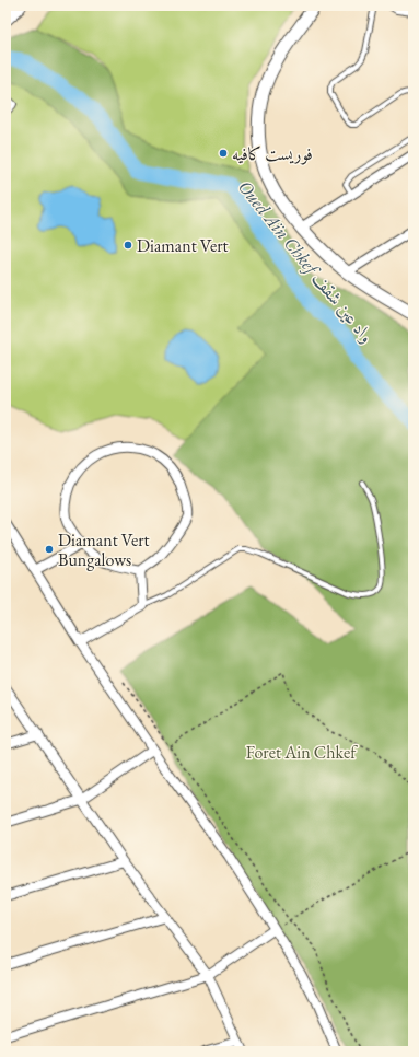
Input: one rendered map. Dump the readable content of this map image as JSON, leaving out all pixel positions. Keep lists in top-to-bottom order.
{
  "water": ["Oued Aïn Chkef واد عين شقف"],
  "parks": ["Foret Ain Chkef"],
  "places": ["فوريست كافيه", "Diamant Vert", "Diamant Vert Bungalows"]
}
